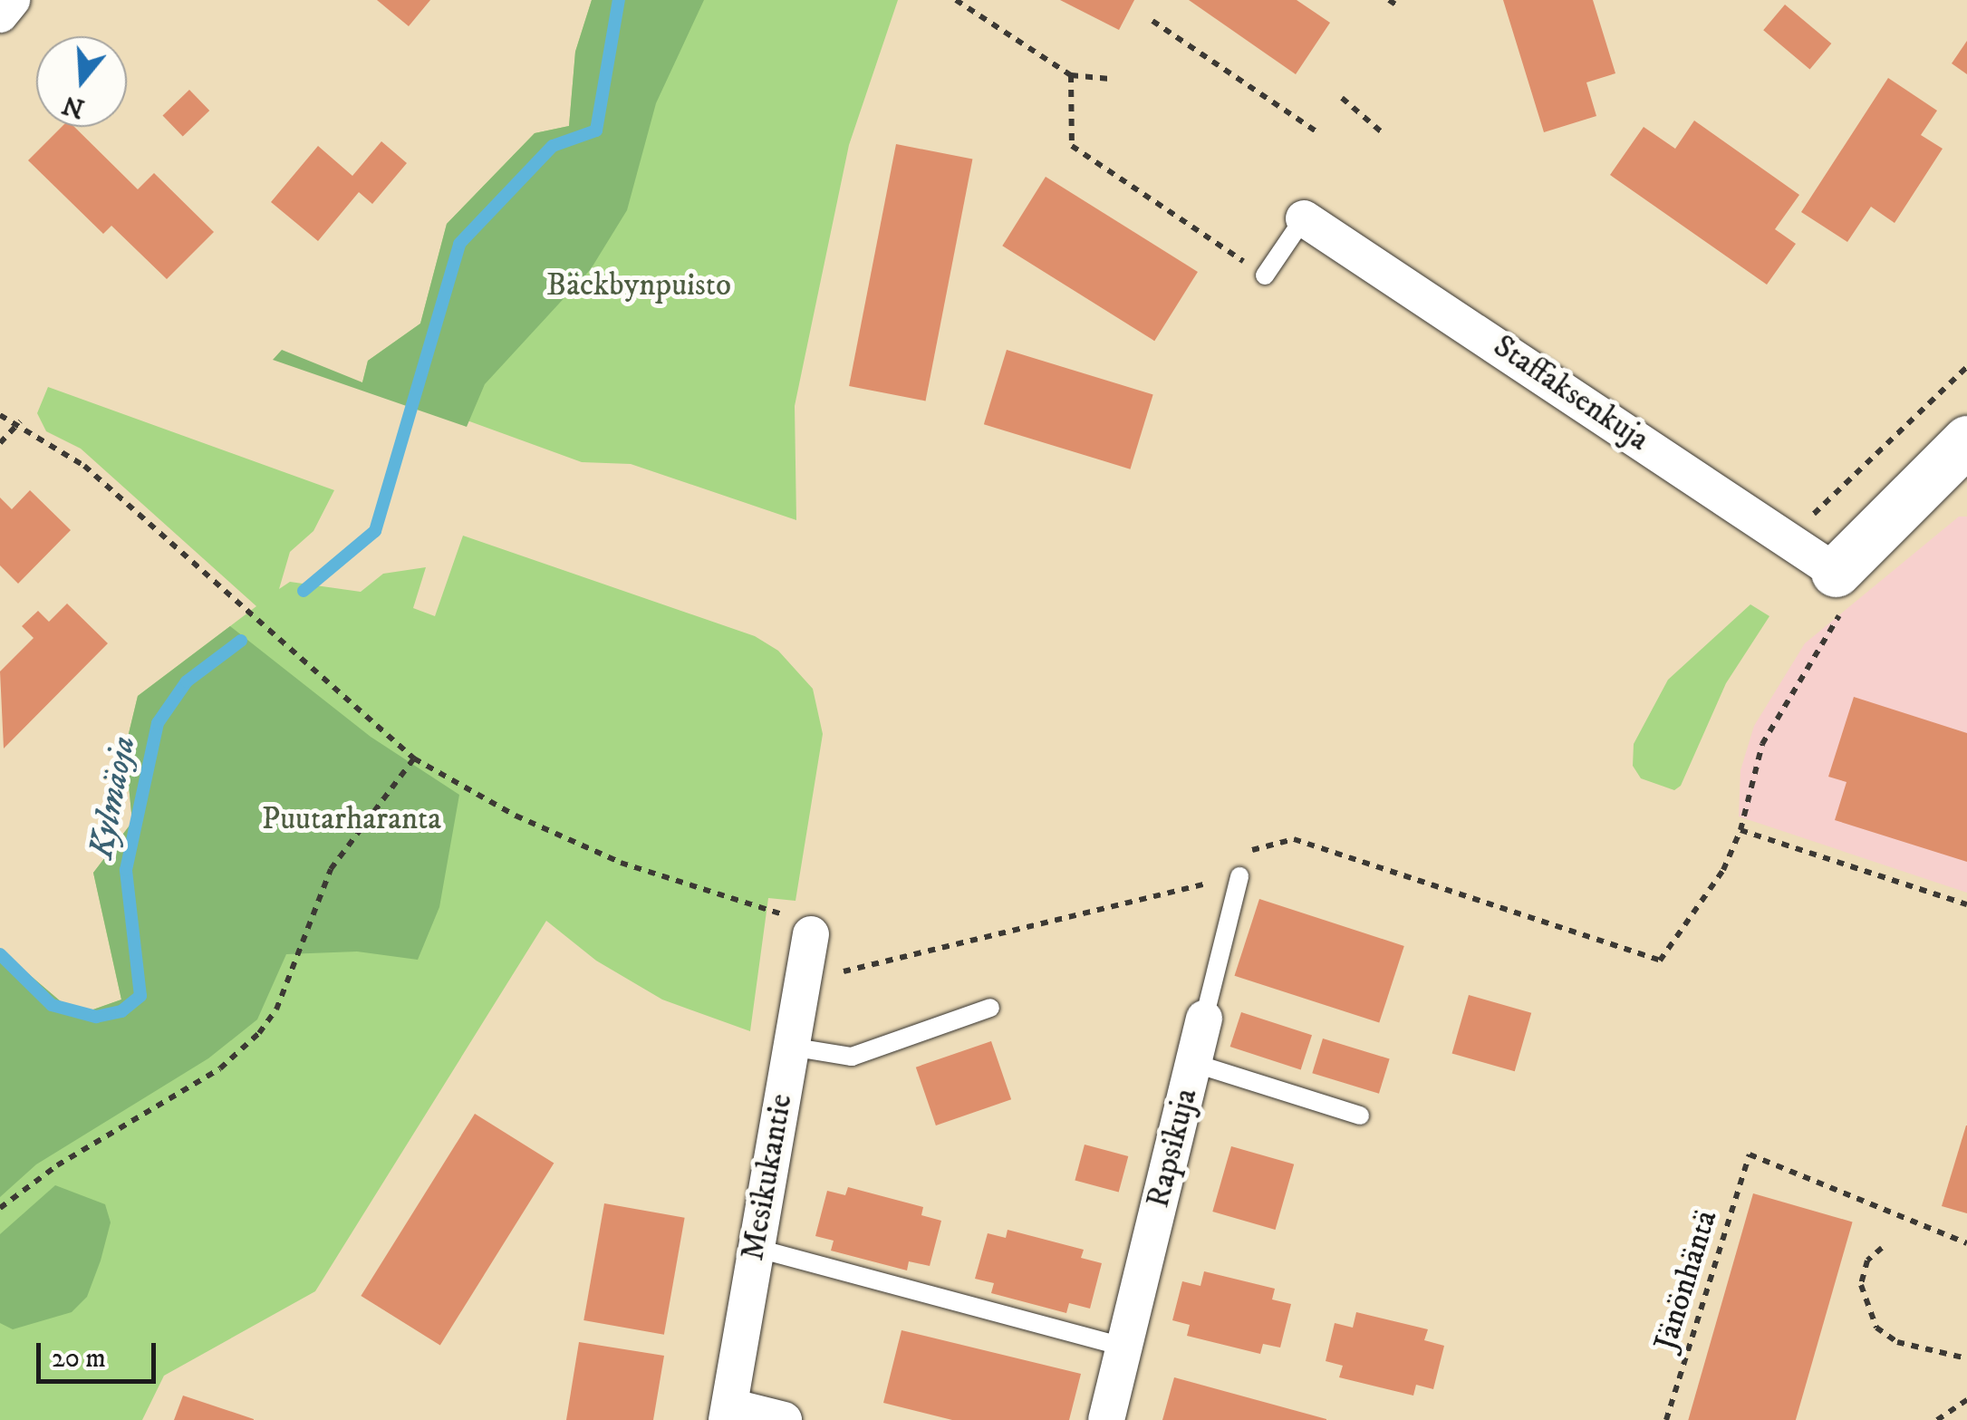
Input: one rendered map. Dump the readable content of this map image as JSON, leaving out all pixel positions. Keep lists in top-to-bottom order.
{
  "streets": {
    "street": ["Staffaksenkuja", "Rapsikuja", "Mesikukantie"],
    "path": ["Jänönhäntä"]
  },
  "water": ["Kylmäoja"],
  "parks": ["Bäckbynpuisto", "Puutarharanta"],
  "scale_bar": "20 m",
  "north": "bottom"
}
